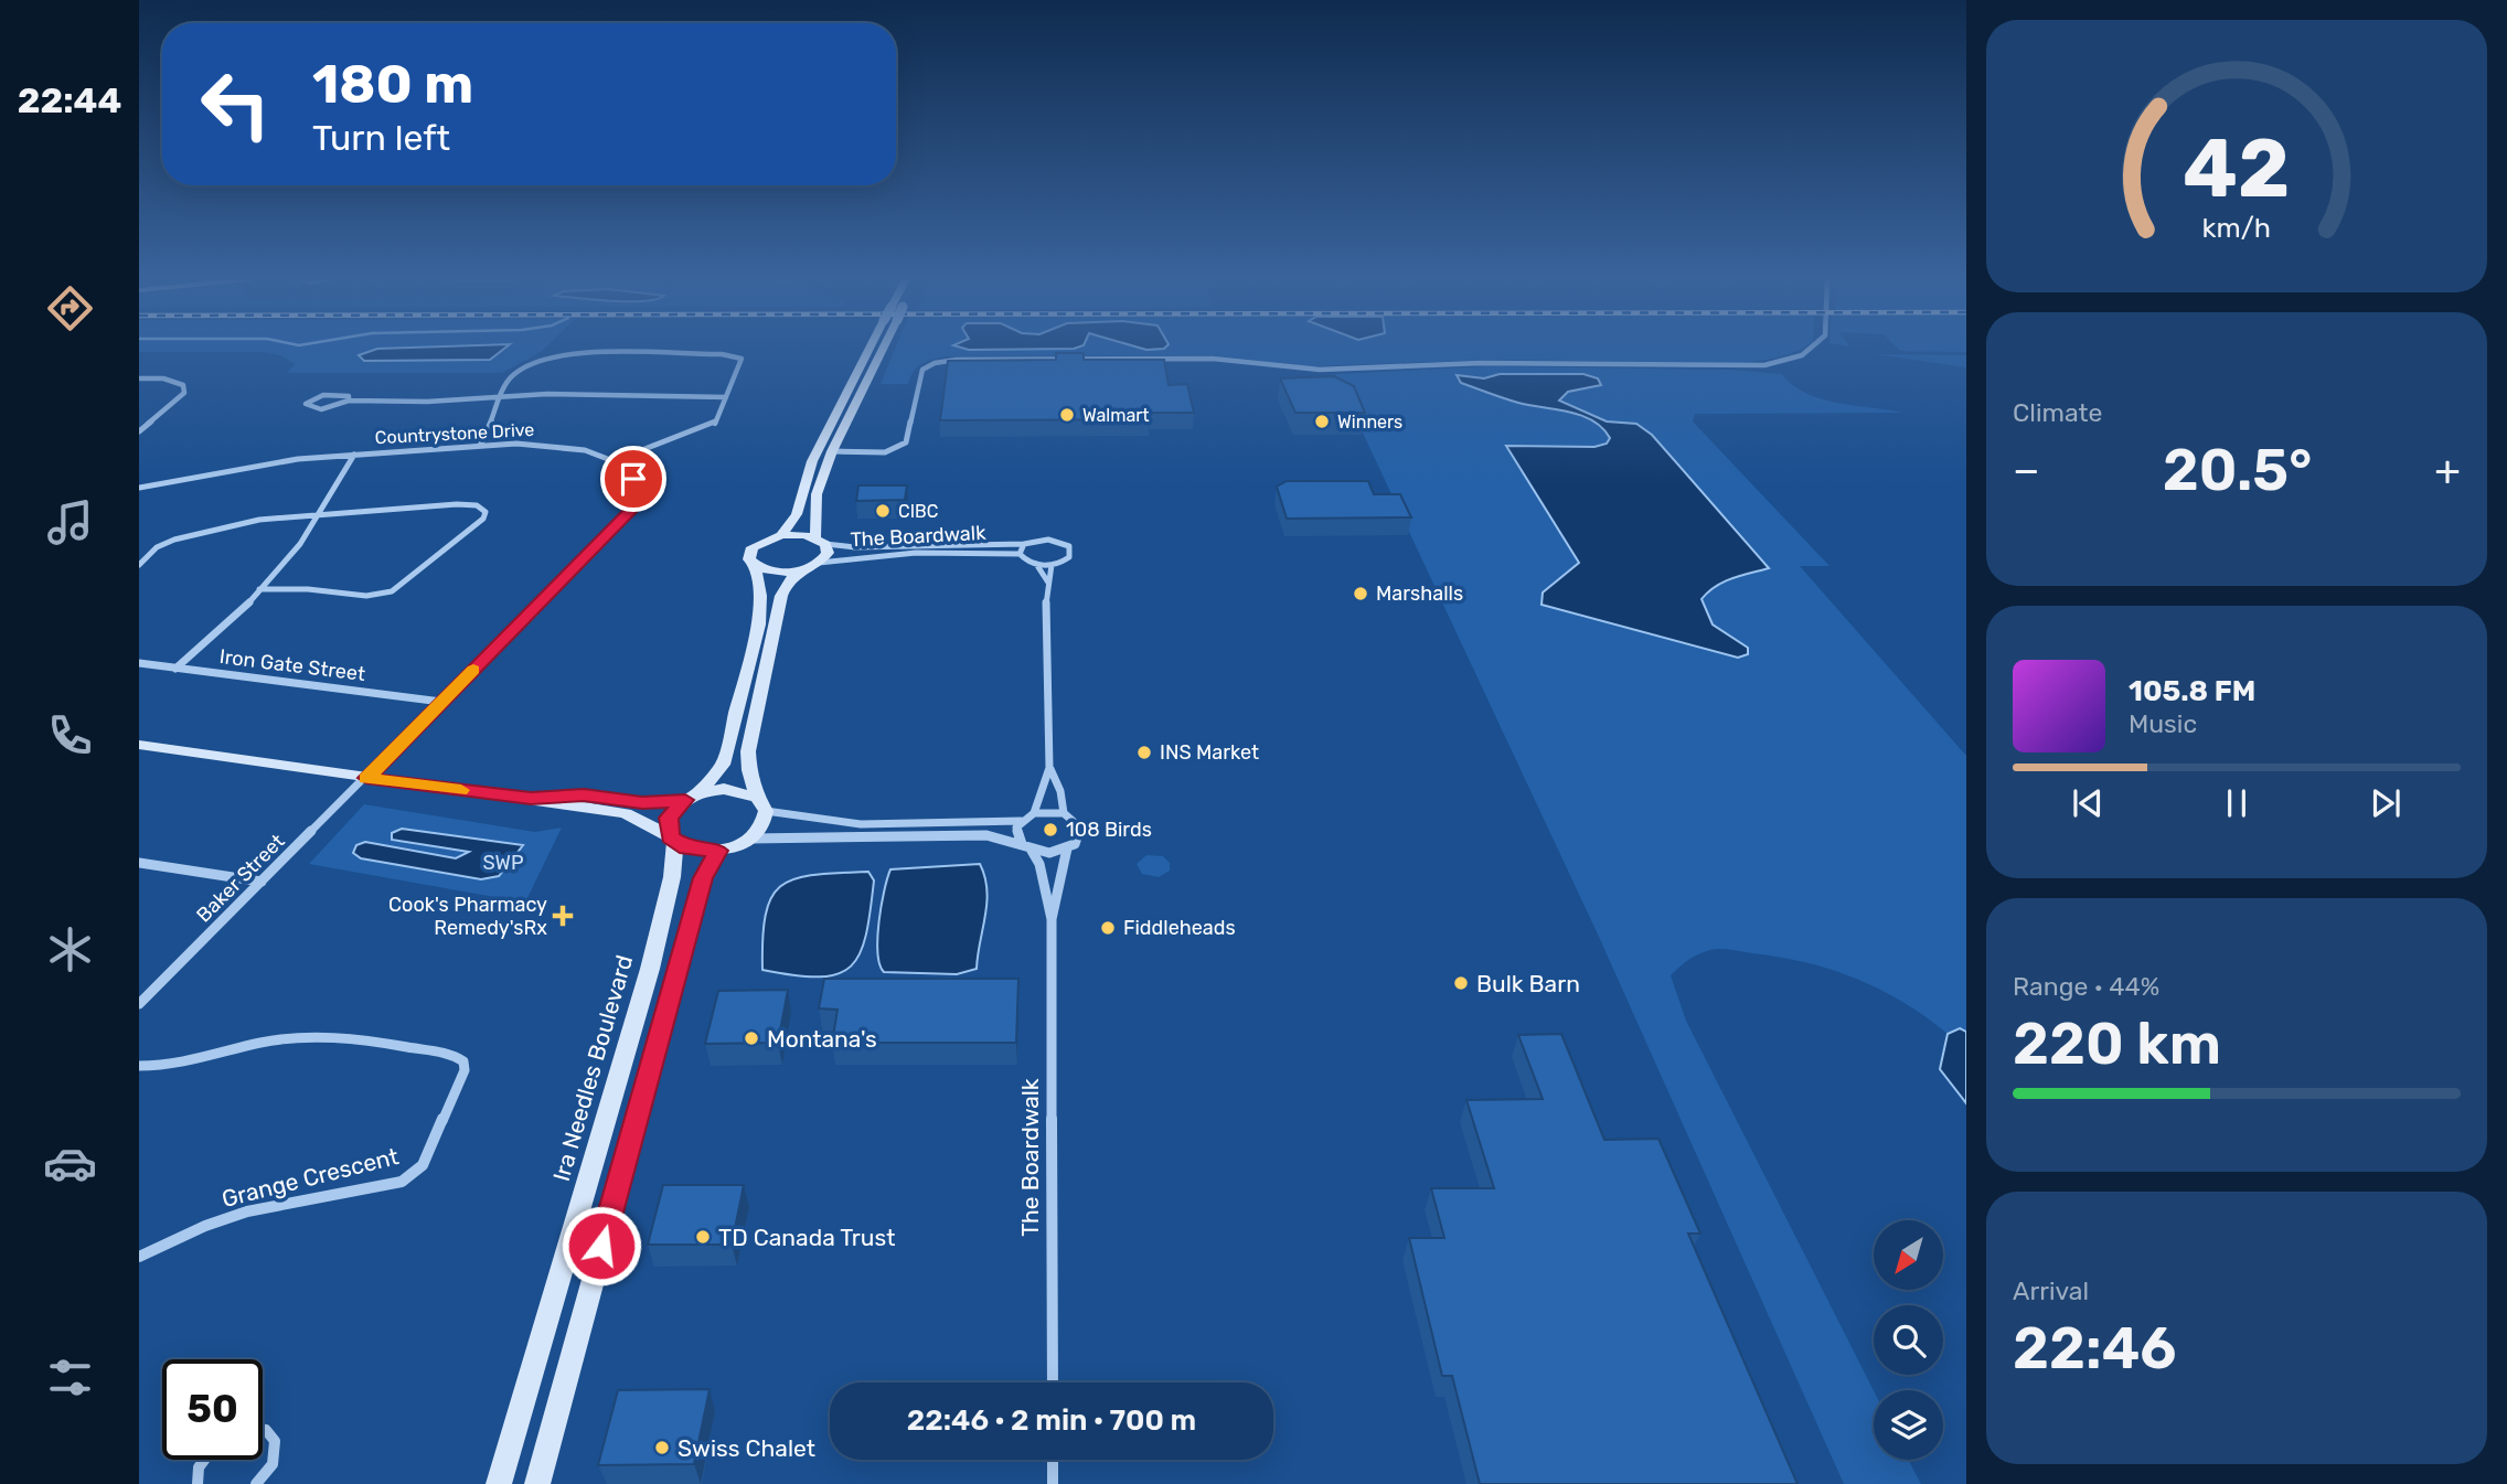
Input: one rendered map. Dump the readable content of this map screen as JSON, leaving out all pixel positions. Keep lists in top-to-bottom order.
{
  "streets": {
    "main road": ["Ira Needles Boulevard"],
    "street": [
      "Countrystone Drive",
      "The Boardwalk",
      "Iron Gate Street",
      "Baker Street",
      "Grange Crescent"
    ]
  },
  "parks": ["SWP"],
  "places": {
    "other": [
      "Walmart",
      "Winners",
      "CIBC",
      "Marshalls",
      "INS Market",
      "108 Birds",
      "Fiddleheads",
      "Bulk Barn",
      "Montana's",
      "TD Canada Trust",
      "Swiss Chalet"
    ],
    "health": ["Cook's Pharmacy Remedy'sRx"]
  },
  "north": "bottom left",
  "page": {
    "tabs": "22:44",
    "turn": ["180 m", "Turn left"],
    "tile": [
      "Climate",
      ["Range · 44%", "220 km"],
      ["Arrival", "22:46"]
    ],
    "heat": ["−", "20.5°", "+"],
    "song": ["105.8 FM", "Music"],
    "limit": "50",
    "trip": "22:46 · 2 min · 700 m",
    "gauge": ["42", "km/h"]
  }
}
